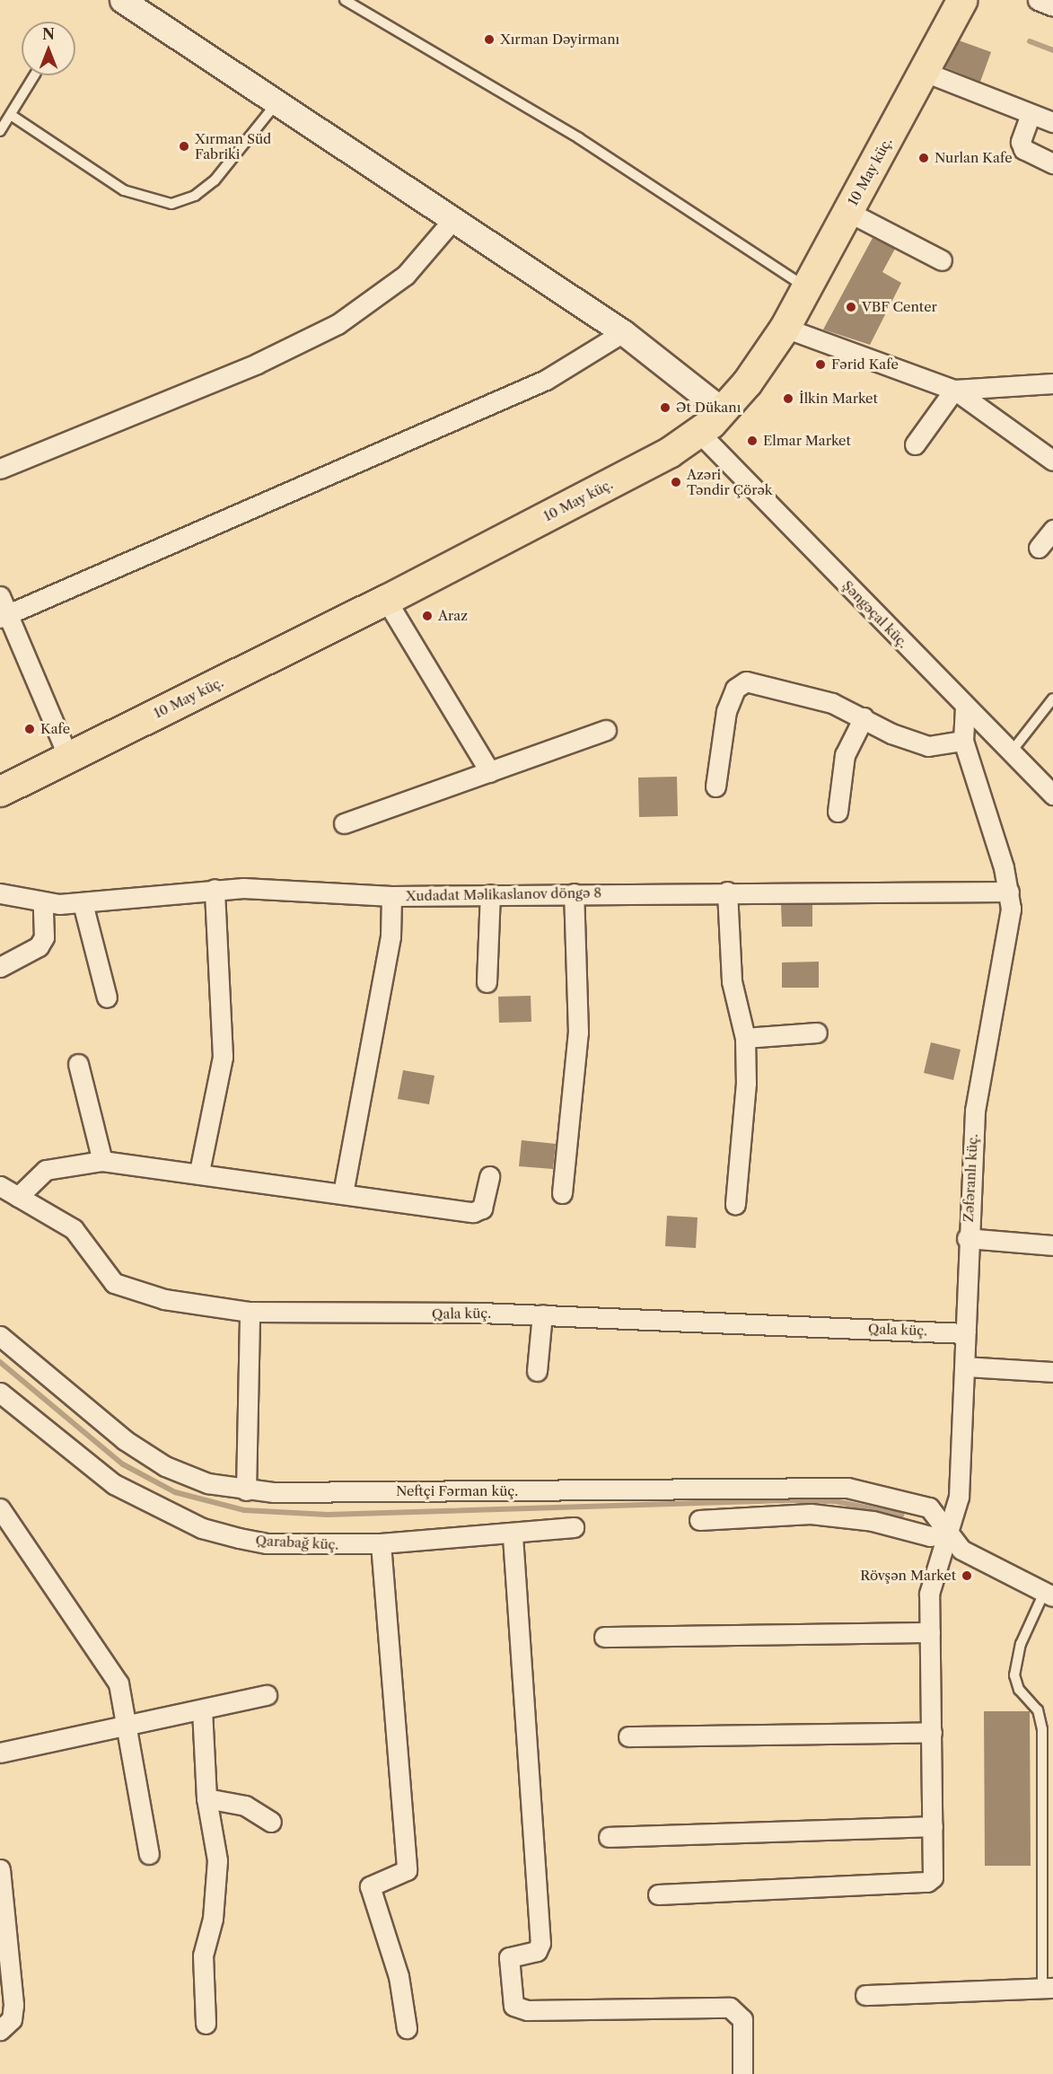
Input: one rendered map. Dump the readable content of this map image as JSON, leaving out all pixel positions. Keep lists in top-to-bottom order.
{
  "streets": {
    "main road": ["10 May küç."],
    "street": [
      "Şəngəçal küç.",
      "Xudadat Məlikaslanov döngə 8",
      "Zəfəranlı küç.",
      "Qala küç.",
      "Neftçi Fərman küç.",
      "Qarabağ küç."
    ]
  },
  "crossings": [
    ["10 May küç.", "Şəngəçal küç."],
    ["Şəngəçal küç.", "Zəfəranlı küç."],
    ["Xudadat Məlikaslanov döngə 8", "Zəfəranlı küç."],
    ["Zəfəranlı küç.", "Qala küç."],
    ["Zəfəranlı küç.", "Neftçi Fərman küç."]
  ],
  "places": [
    "Xırman Dəyirmanı",
    "Xırman Süd Fabriki",
    "Nurlan Kafe",
    "VBF Center",
    "Fərid Kafe",
    "İlkin Market",
    "Ət Dükanı",
    "Elmar Market",
    "Azəri Təndir Çörək",
    "Araz",
    "Kafe",
    "Rövşən Market"
  ],
  "north": "top"
}
